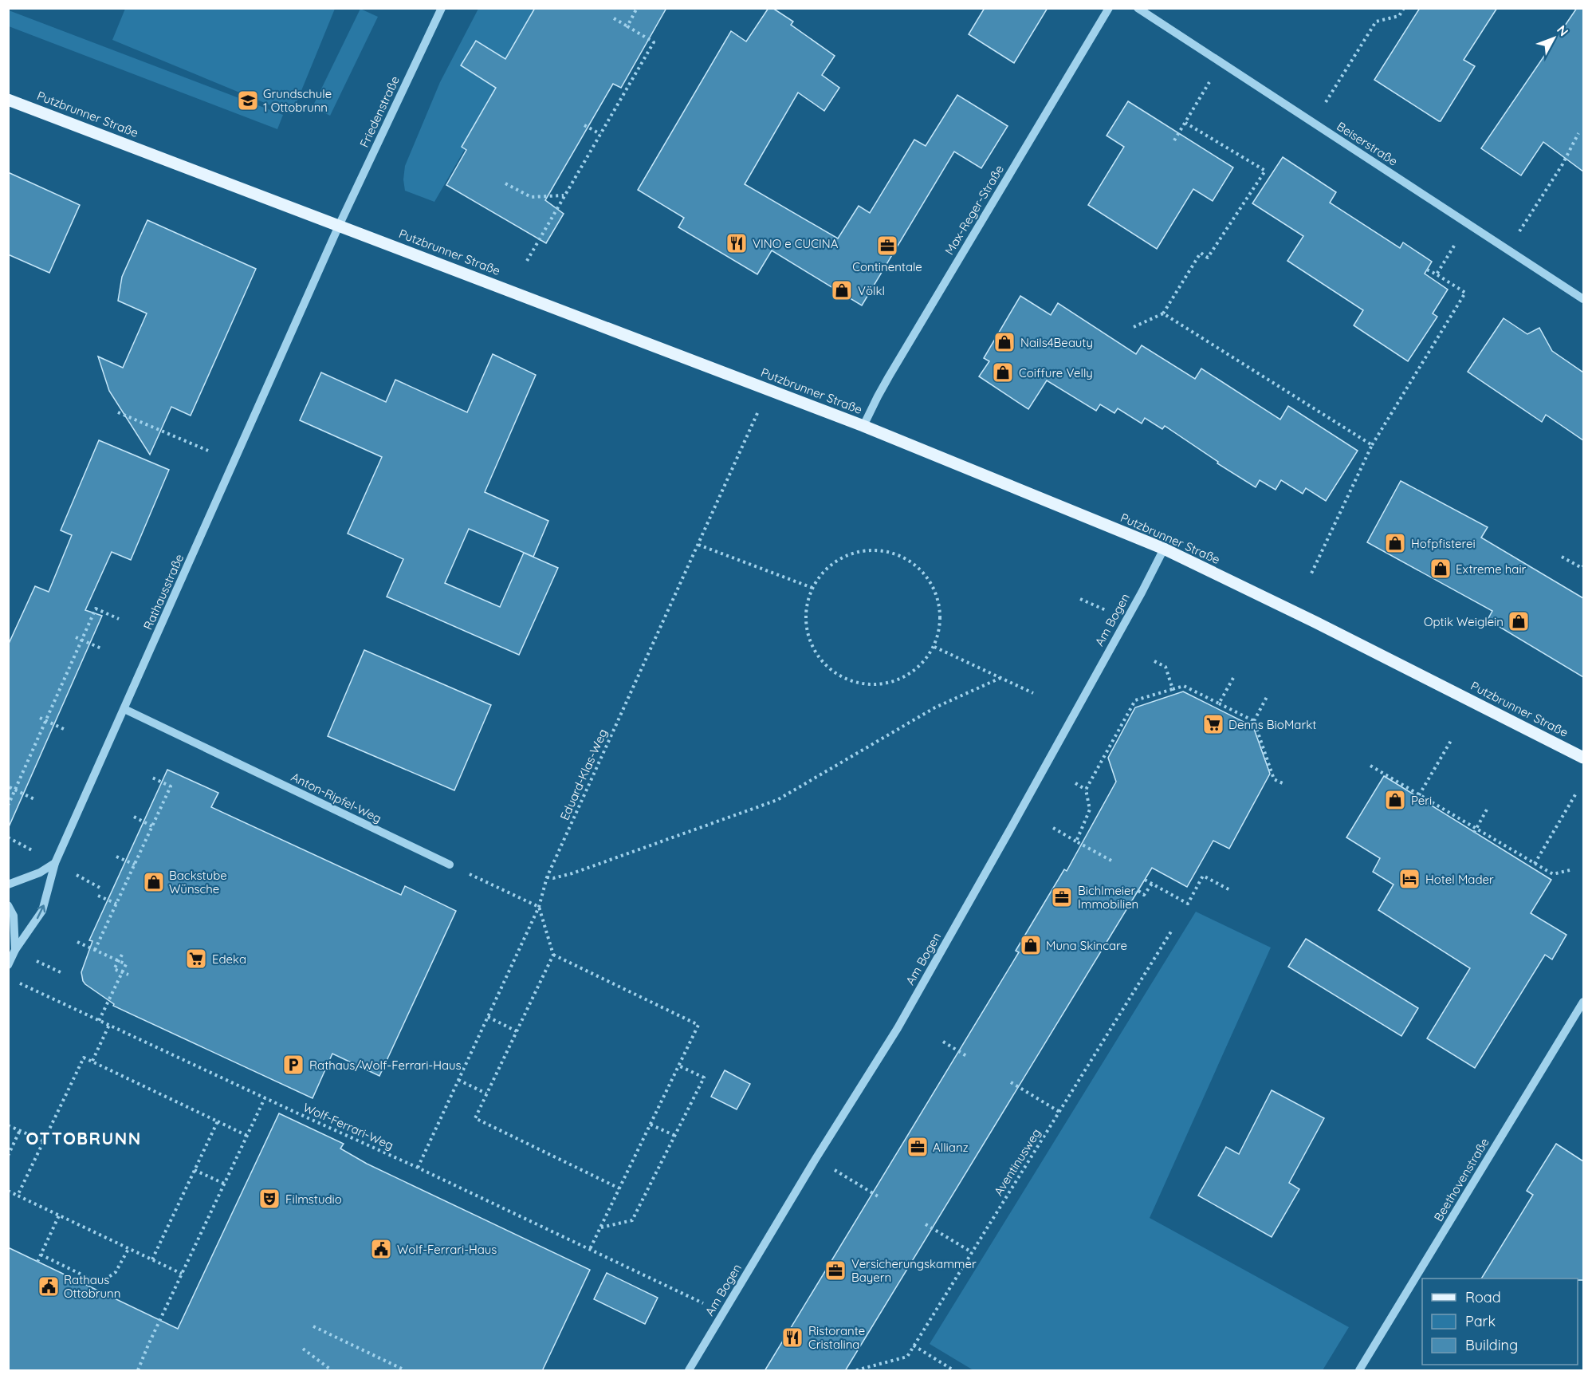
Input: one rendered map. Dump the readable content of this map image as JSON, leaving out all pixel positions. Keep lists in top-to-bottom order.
{
  "streets": {
    "main road": ["Putzbrunner Straße"],
    "street": [
      "Friedenstraße",
      "Beiserstraße",
      "Max-Reger-Straße",
      "Rathausstraße",
      "Am Bogen",
      "Anton-Ripfel-Weg",
      "Beethovenstraße"
    ],
    "path": ["Eduard-Klas-Weg", "Wolf-Ferrari-Weg", "Aventinusweg"]
  },
  "crossings": [
    ["Friedenstraße", "Putzbrunner Straße"],
    ["Friedenstraße", "Rathausstraße"],
    ["Putzbrunner Straße", "Max-Reger-Straße"],
    ["Putzbrunner Straße", "Rathausstraße"],
    ["Putzbrunner Straße", "Am Bogen"],
    ["Putzbrunner Straße", "Eduard-Klas-Weg"],
    ["Rathausstraße", "Anton-Ripfel-Weg"],
    ["Eduard-Klas-Weg", "Wolf-Ferrari-Weg"]
  ],
  "districts": ["OTTOBRUNN"],
  "places": {
    "school or university": ["Grundschule 1 Ottobrunn"],
    "restaurant": ["VINO e CUCINA", "Ristorante Cristalina"],
    "office": [
      "Continentale",
      "Bichlmeier Immobilien",
      "Allianz",
      "Versicherungskammer Bayern"
    ],
    "shop": [
      "Völkl",
      "Nails4Beauty",
      "Coiffure Velly",
      "Hofpfisterei",
      "Extreme hair",
      "Optik Weiglein",
      "Peri",
      "Backstube Wünsche",
      "Muna Skincare"
    ],
    "supermarket": ["Denns BioMarkt", "Edeka"],
    "hotel": ["Hotel Mader"],
    "parking": ["Rathaus/Wolf-Ferrari-Haus"],
    "theatre": ["Filmstudio"],
    "public building": ["Wolf-Ferrari-Haus", "Rathaus Ottobrunn"]
  },
  "legend": ["Road", "Park", "Building"],
  "north": "top right"
}
